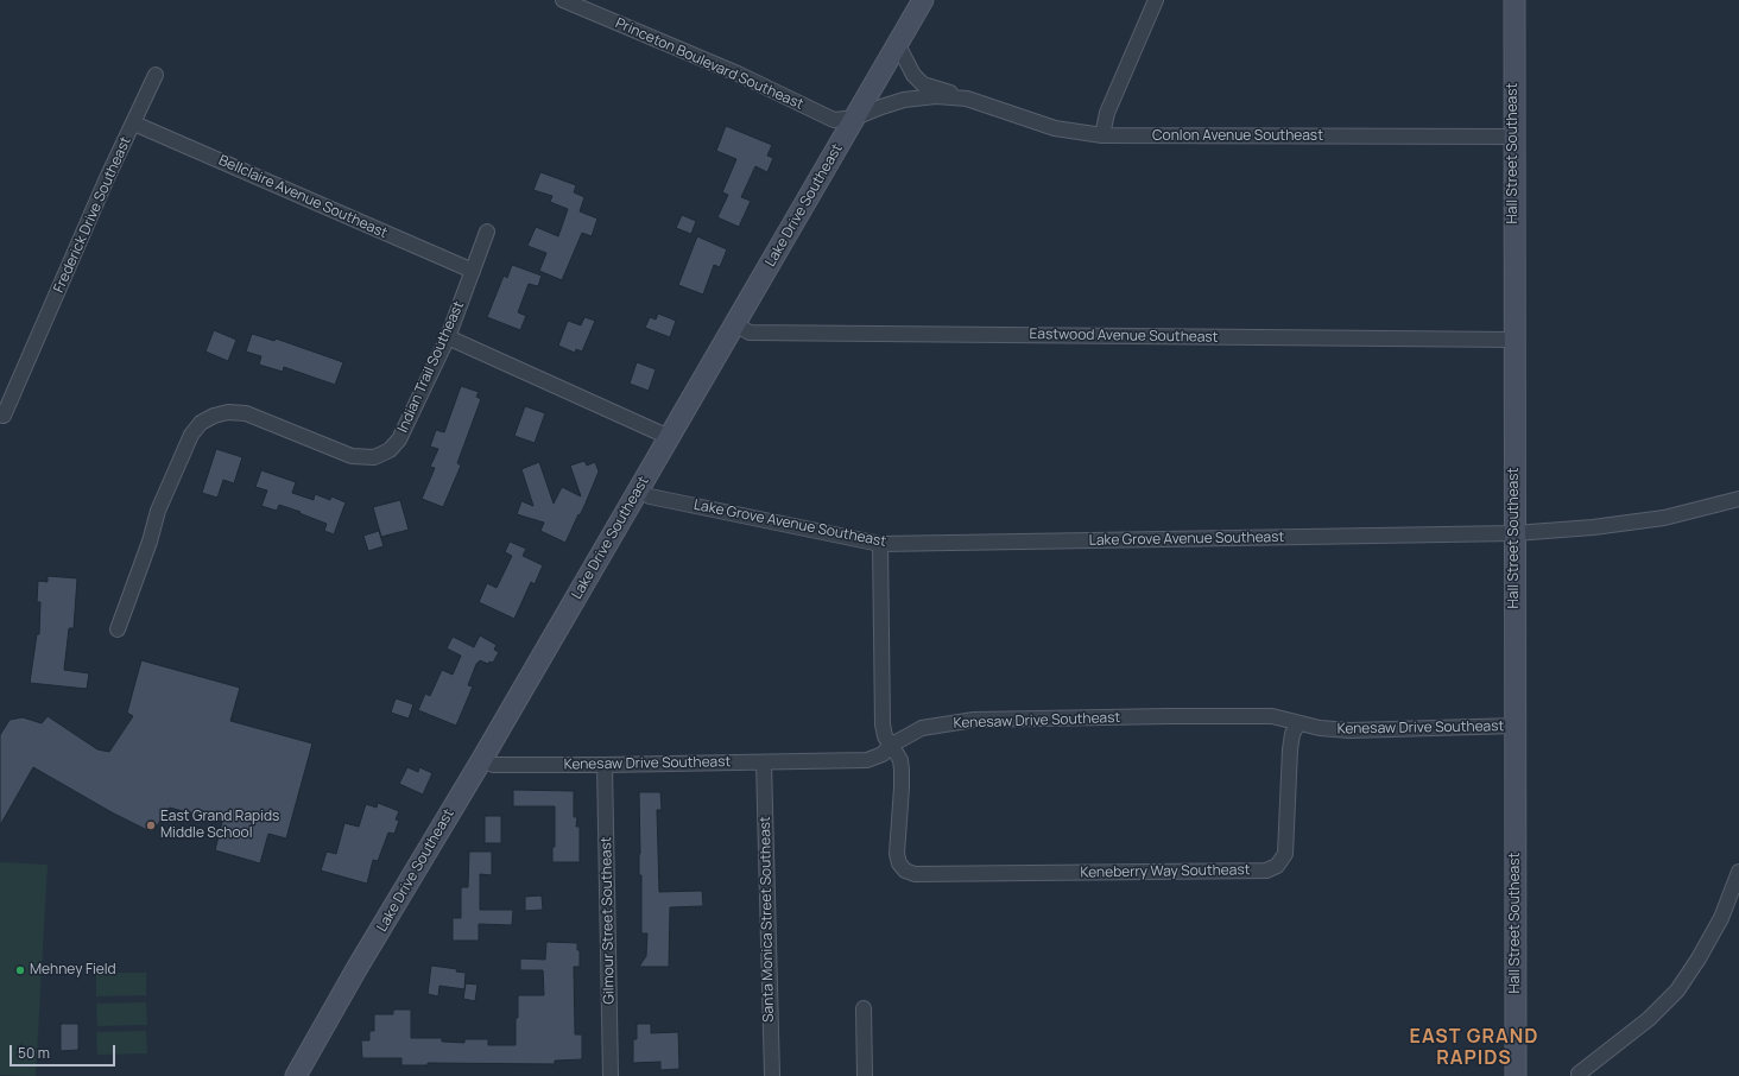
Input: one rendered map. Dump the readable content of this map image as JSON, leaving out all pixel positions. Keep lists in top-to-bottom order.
{
  "streets": {
    "main road": ["Hall Street Southeast", "Lake Drive Southeast"],
    "street": [
      "Princeton Boulevard Southeast",
      "Conlon Avenue Southeast",
      "Bellclaire Avenue Southeast",
      "Frederick Drive Southeast",
      "Eastwood Avenue Southeast",
      "Indian Trail Southeast",
      "Lake Grove Avenue Southeast",
      "Kenesaw Drive Southeast",
      "Keneberry Way Southeast",
      "Santa Monica Street Southeast",
      "Gilmour Street Southeast"
    ]
  },
  "crossings": [
    ["Princeton Boulevard Southeast", "Conlon Avenue Southeast"],
    ["Princeton Boulevard Southeast", "Lake Drive Southeast"],
    ["Conlon Avenue Southeast", "Hall Street Southeast"],
    ["Conlon Avenue Southeast", "Lake Drive Southeast"],
    ["Hall Street Southeast", "Eastwood Avenue Southeast"],
    ["Hall Street Southeast", "Lake Grove Avenue Southeast"],
    ["Hall Street Southeast", "Kenesaw Drive Southeast"],
    ["Bellclaire Avenue Southeast", "Frederick Drive Southeast"],
    ["Bellclaire Avenue Southeast", "Indian Trail Southeast"],
    ["Lake Drive Southeast", "Eastwood Avenue Southeast"],
    ["Lake Drive Southeast", "Lake Grove Avenue Southeast"],
    ["Lake Drive Southeast", "Kenesaw Drive Southeast"],
    ["Kenesaw Drive Southeast", "Keneberry Way Southeast"],
    ["Kenesaw Drive Southeast", "Santa Monica Street Southeast"],
    ["Kenesaw Drive Southeast", "Gilmour Street Southeast"]
  ],
  "districts": ["EAST GRAND RAPIDS"],
  "places": ["East Grand Rapids Middle School", "Mehney Field"],
  "scale_bar": "50 m"
}
